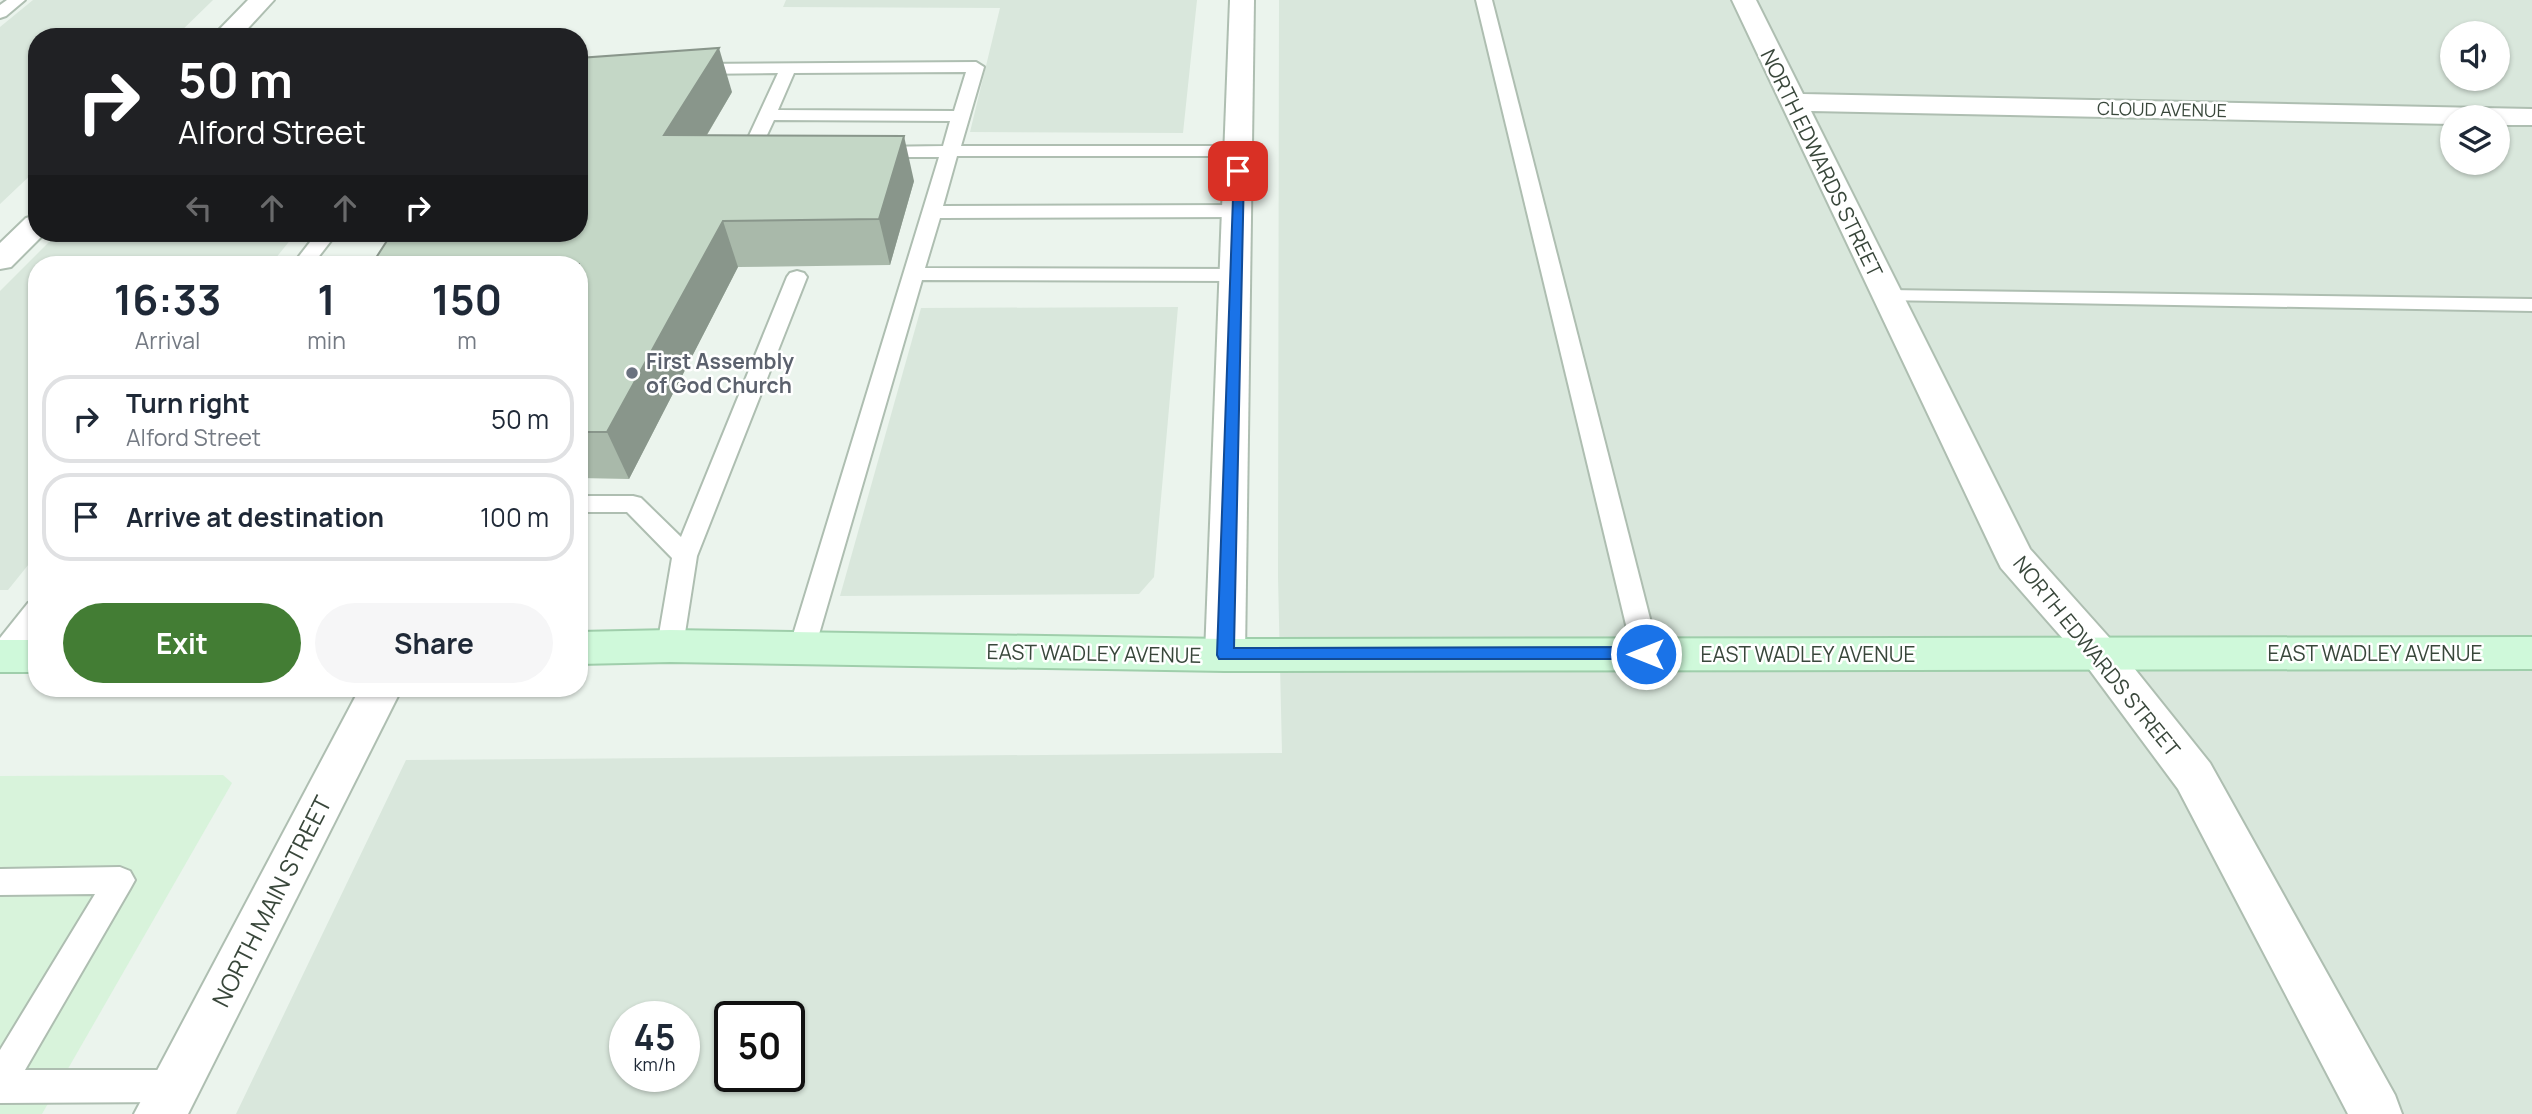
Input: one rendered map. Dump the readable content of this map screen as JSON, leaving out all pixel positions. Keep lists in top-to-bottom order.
{
  "streets": {
    "main road": ["EAST WADLEY AVENUE"],
    "street": ["CLOUD AVENUE", "NORTH EDWARDS STREET", "NORTH MAIN STREET"]
  },
  "crossings": [
    ["CLOUD AVENUE", "NORTH EDWARDS STREET"],
    ["NORTH EDWARDS STREET", "EAST WADLEY AVENUE"]
  ],
  "places": ["First Assembly of God Church"],
  "page": {
    "turn": ["50 m", "Alford Street"],
    "eta": [
      "16:33",
      "Arrival",
      "1",
      "min",
      "150",
      "m"
    ],
    "list": [
      {
        "name": "Turn right",
        "note": "Alford Street",
        "value": "50 m"
      },
      {
        "name": "Arrive at destination",
        "value": "100 m"
      }
    ],
    "buttons": ["Exit", "Share"],
    "speed": "45 km/h",
    "limit": "50"
  }
}
